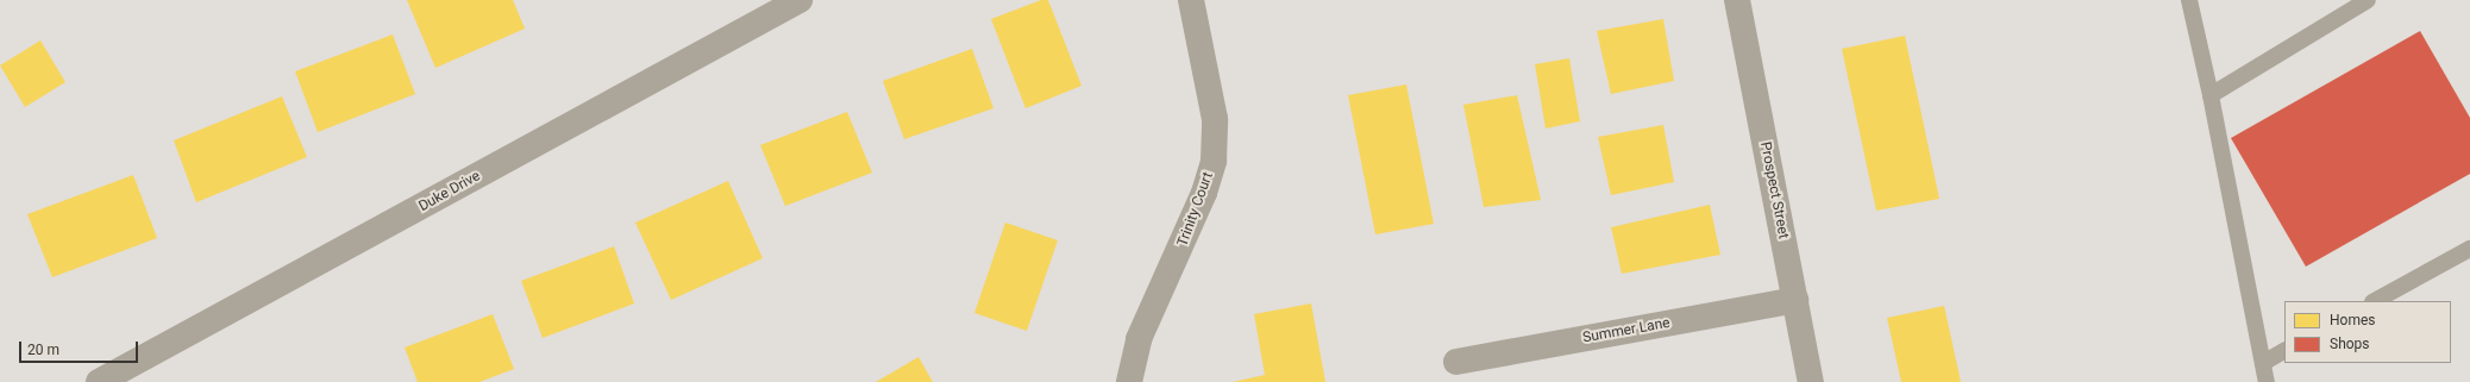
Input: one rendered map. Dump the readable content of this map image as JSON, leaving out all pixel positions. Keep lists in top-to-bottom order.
{
  "streets": {
    "street": [
      "Prospect Street",
      "Duke Drive",
      "Trinity Court",
      "Summer Lane"
    ]
  },
  "crossings": [
    ["Prospect Street", "Summer Lane"]
  ],
  "legend": ["Homes", "Shops"],
  "scale_bar": "20 m"
}
